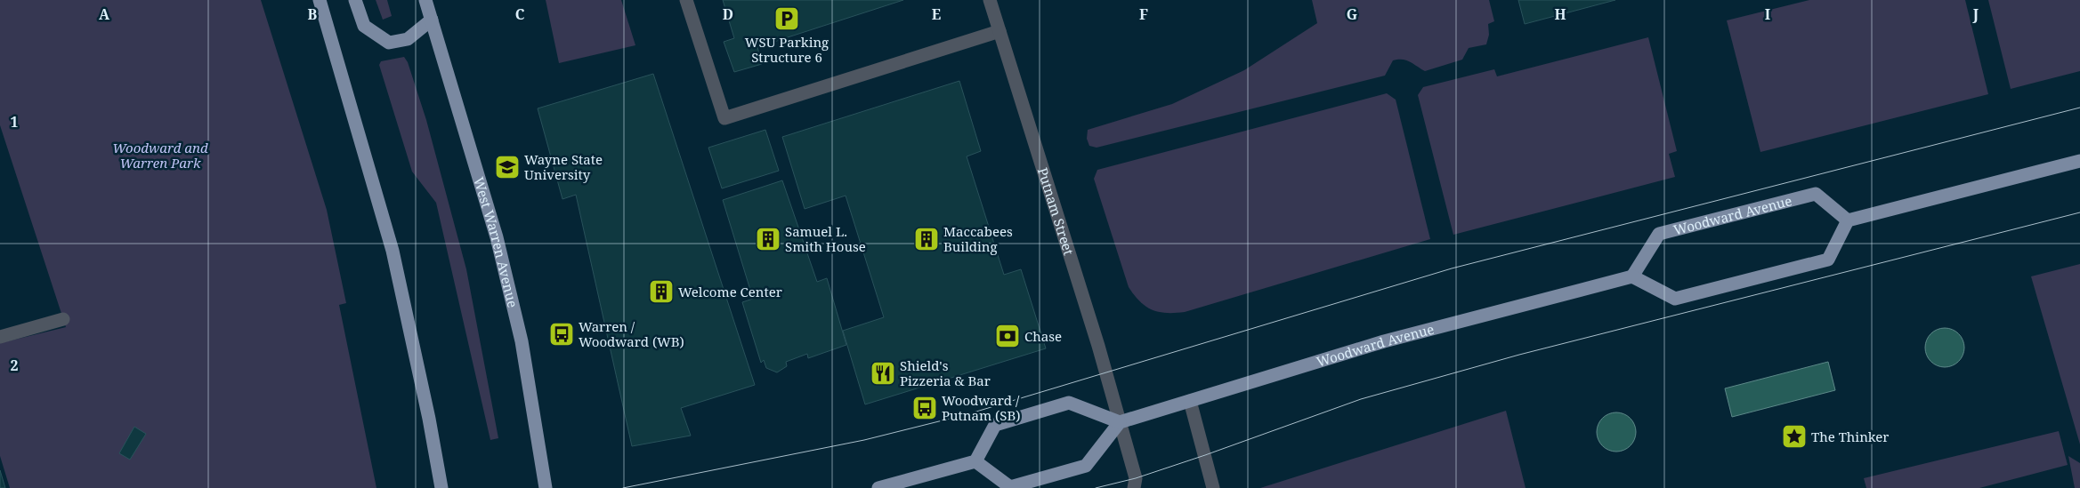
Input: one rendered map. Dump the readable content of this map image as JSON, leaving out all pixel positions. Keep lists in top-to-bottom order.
{
  "streets": {
    "main road": ["Woodward Avenue", "West Warren Avenue"],
    "street": ["Putnam Street"]
  },
  "crossings": [
    ["Putnam Street", "Woodward Avenue"]
  ],
  "parks": ["Woodward and Warren Park"],
  "places": {
    "parking": ["WSU Parking Structure 6"],
    "school or university": ["Wayne State University"],
    "building": ["Samuel L. Smith House", "Maccabees Building", "Welcome Center"],
    "bus stop": ["Warren / Woodward (WB)", "Woodward / Putnam (SB)"],
    "bank": ["Chase"],
    "restaurant": ["Shield's Pizzeria & Bar"],
    "place": ["The Thinker"]
  },
  "grid": {
    "columns": [
      "A",
      "B",
      "C",
      "D",
      "E",
      "F",
      "G",
      "H",
      "I",
      "J"
    ],
    "rows": ["1", "2"]
  }
}
